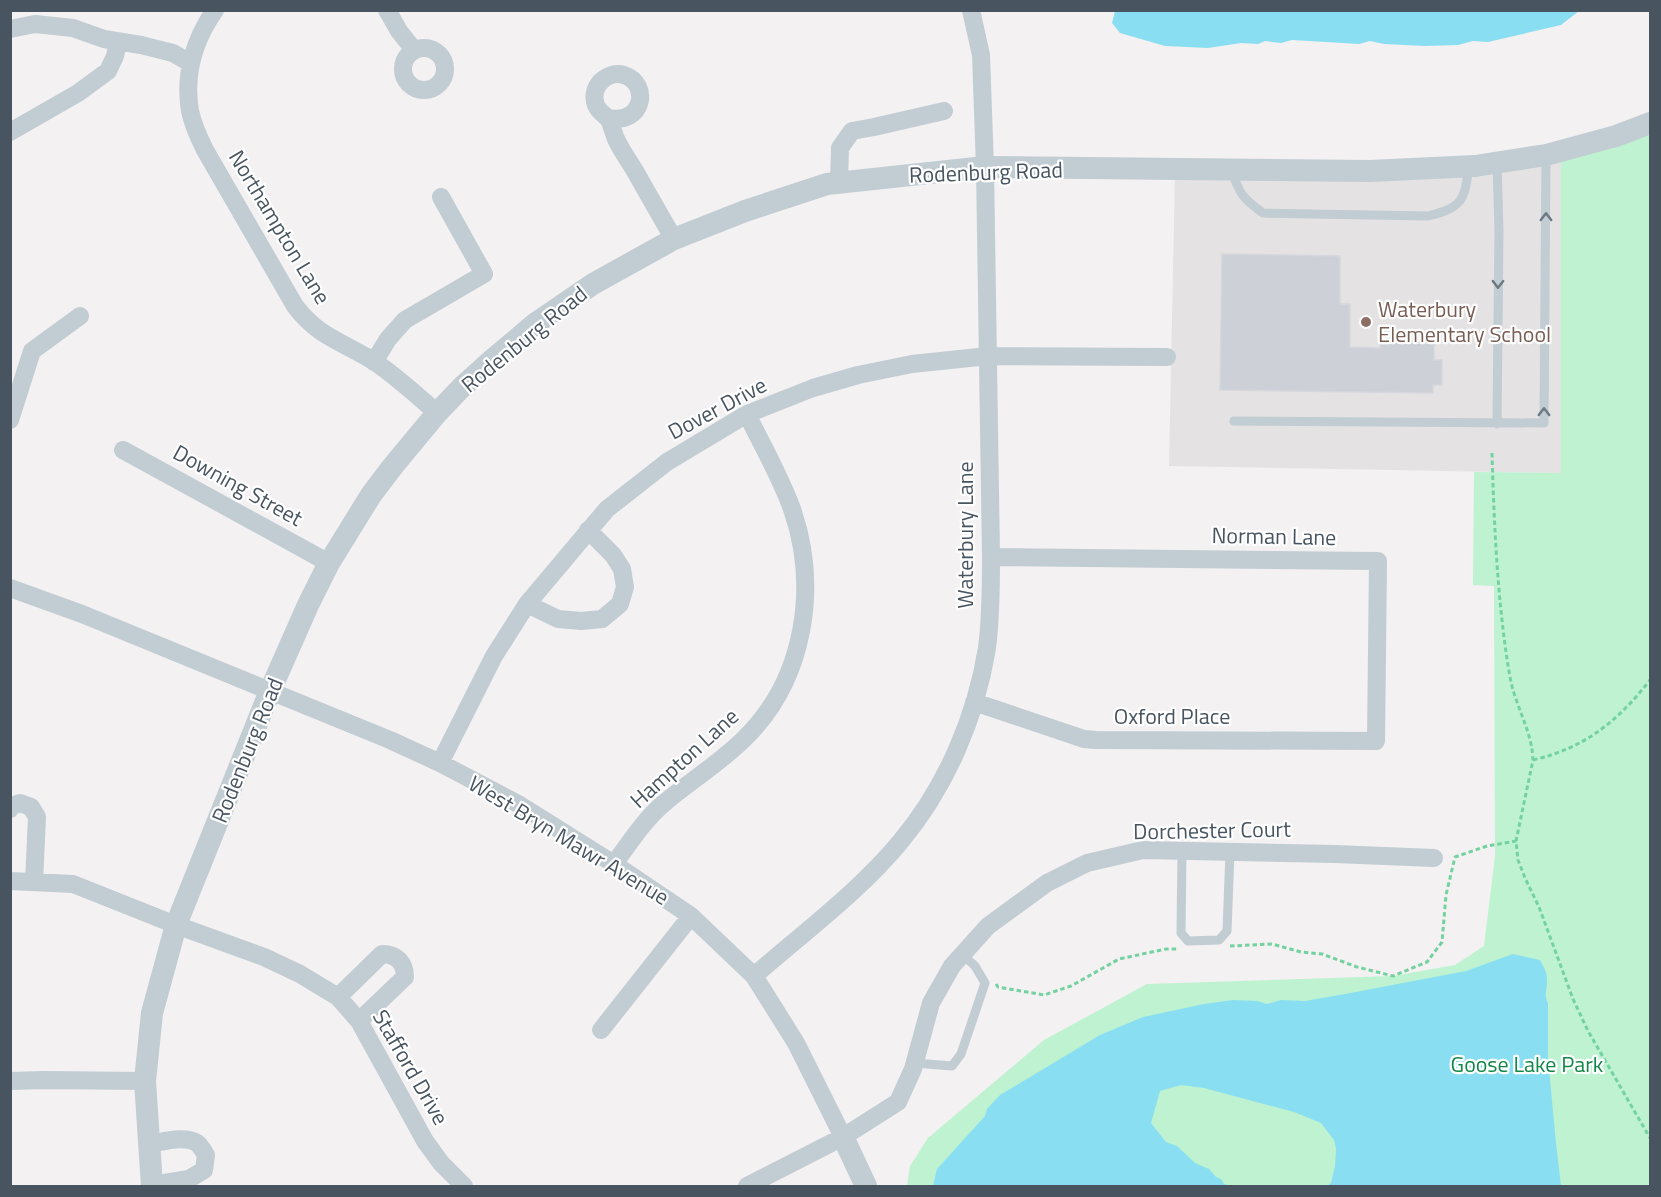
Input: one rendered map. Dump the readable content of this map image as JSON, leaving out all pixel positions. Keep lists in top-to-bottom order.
{
  "streets": {
    "street": [
      "Rodenburg Road",
      "Northampton Lane",
      "Dover Drive",
      "Downing Street",
      "Waterbury Lane",
      "Norman Lane",
      "Oxford Place",
      "Hampton Lane",
      "Dorchester Court",
      "West Bryn Mawr Avenue",
      "Stafford Drive"
    ]
  },
  "crossings": [
    ["Rodenburg Road", "Northampton Lane"],
    ["Rodenburg Road", "Downing Street"],
    ["Rodenburg Road", "Waterbury Lane"],
    ["Rodenburg Road", "West Bryn Mawr Avenue"],
    ["Rodenburg Road", "Stafford Drive"],
    ["Dover Drive", "Waterbury Lane"],
    ["Dover Drive", "Hampton Lane"],
    ["Dover Drive", "West Bryn Mawr Avenue"],
    ["Waterbury Lane", "Norman Lane"],
    ["Waterbury Lane", "Oxford Place"],
    ["Waterbury Lane", "West Bryn Mawr Avenue"],
    ["Norman Lane", "Oxford Place"],
    ["Hampton Lane", "West Bryn Mawr Avenue"],
    ["Dorchester Court", "West Bryn Mawr Avenue"]
  ],
  "parks": ["Goose Lake Park"],
  "places": ["Waterbury Elementary School"]
}
